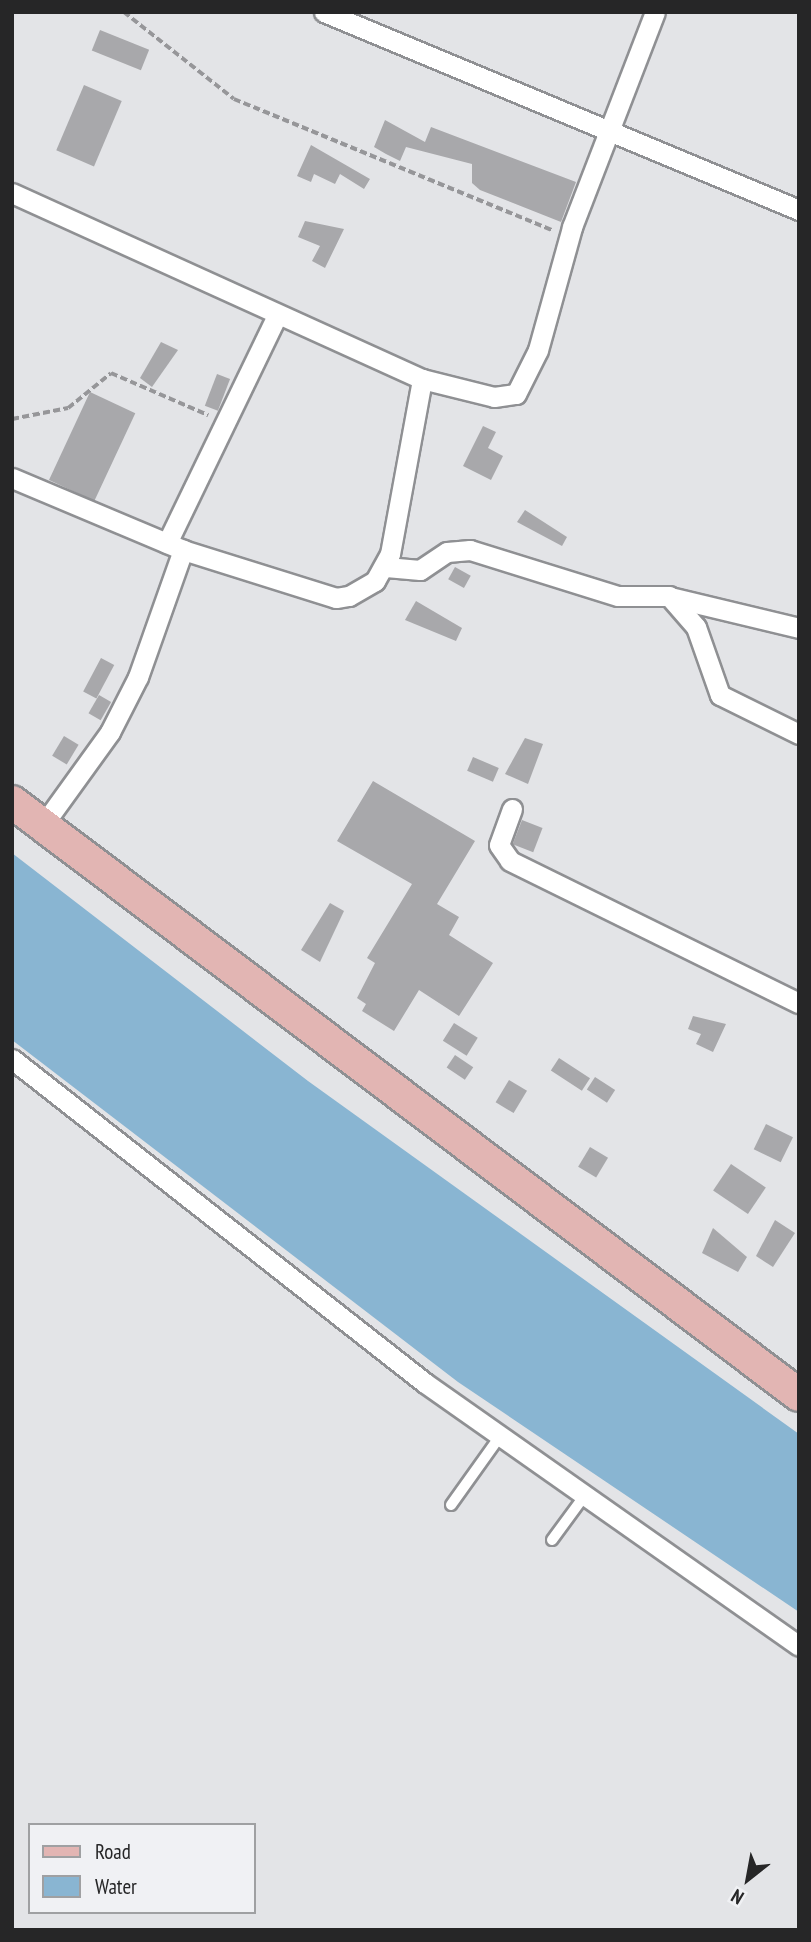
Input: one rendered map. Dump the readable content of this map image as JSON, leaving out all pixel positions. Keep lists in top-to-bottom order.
{
  "legend": ["Road", "Water"],
  "north": "bottom left"
}
